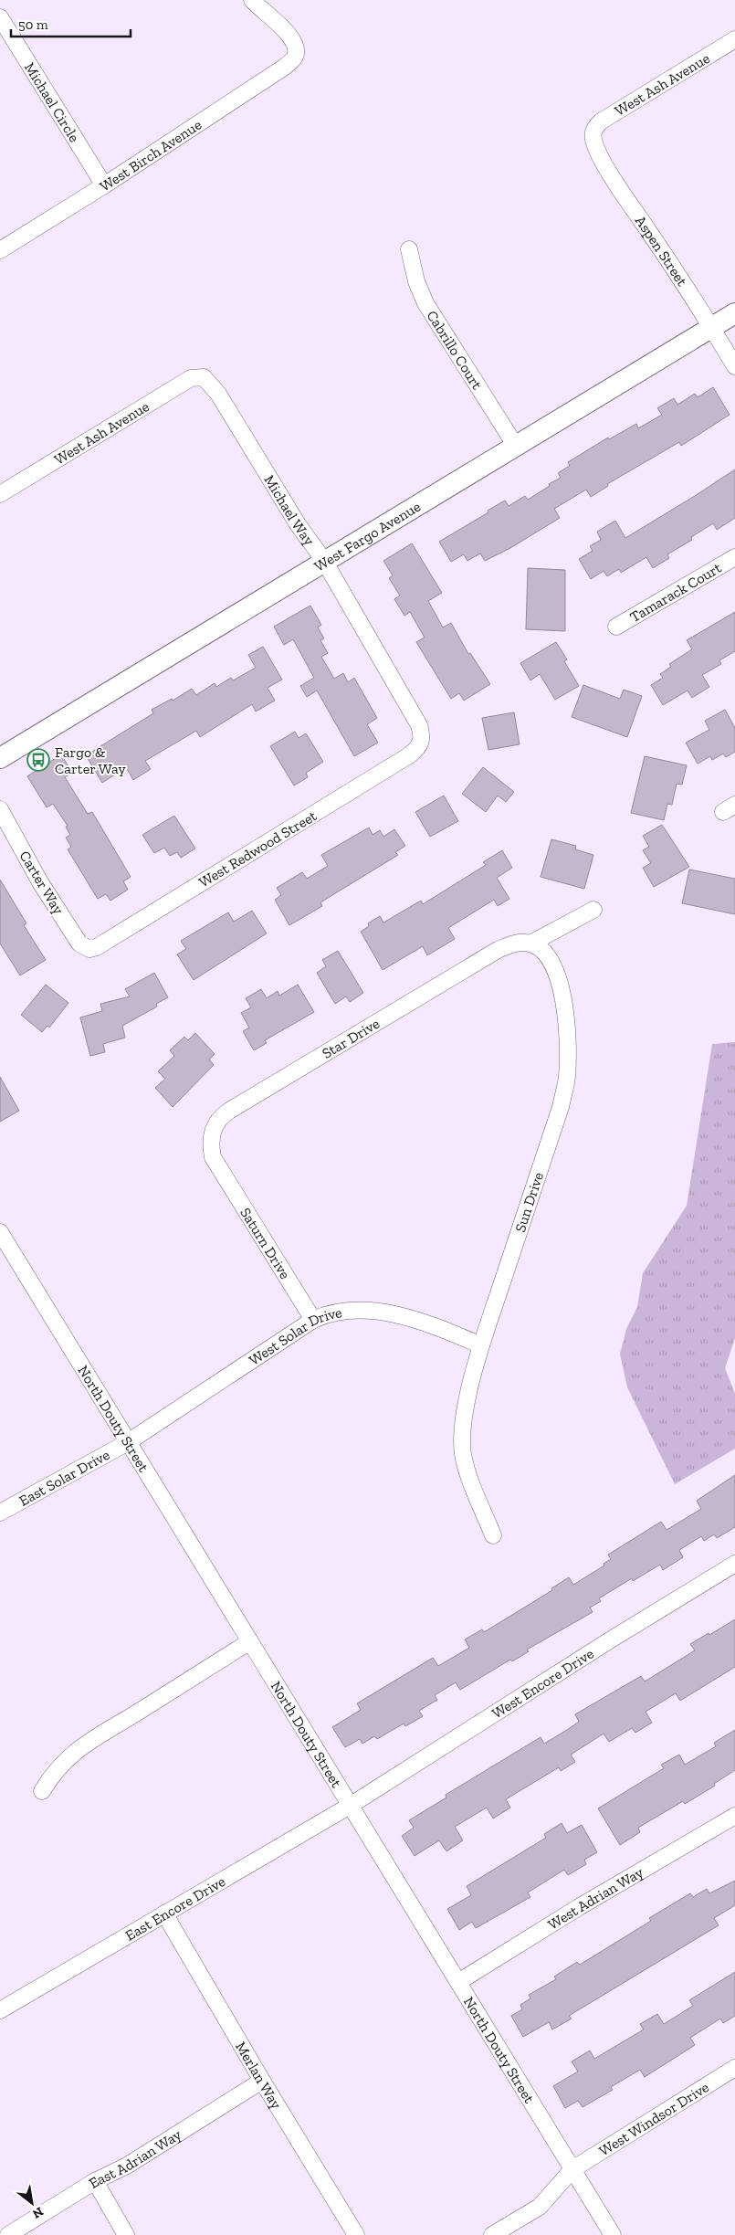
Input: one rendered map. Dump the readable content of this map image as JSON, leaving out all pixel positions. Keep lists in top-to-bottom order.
{
  "streets": {
    "main road": ["West Fargo Avenue"],
    "street": [
      "West Ash Avenue",
      "Michael Circle",
      "West Birch Avenue",
      "Aspen Street",
      "Cabrillo Court",
      "Michael Way",
      "Tamarack Court",
      "West Redwood Street",
      "Carter Way",
      "Star Drive",
      "Sun Drive",
      "Saturn Drive",
      "West Solar Drive",
      "North Douty Street",
      "East Solar Drive",
      "West Encore Drive",
      "West Adrian Way",
      "East Encore Drive",
      "Merlan Way",
      "West Windsor Drive",
      "East Adrian Way"
    ]
  },
  "crossings": [
    ["West Ash Avenue", "Aspen Street"],
    ["West Ash Avenue", "Michael Way"],
    ["Michael Circle", "West Birch Avenue"],
    ["Aspen Street", "West Fargo Avenue"],
    ["Cabrillo Court", "West Fargo Avenue"],
    ["Michael Way", "West Fargo Avenue"],
    ["Michael Way", "West Redwood Street"],
    ["West Redwood Street", "Carter Way"],
    ["Star Drive", "Sun Drive"],
    ["Star Drive", "Saturn Drive"],
    ["Sun Drive", "West Solar Drive"],
    ["Saturn Drive", "West Solar Drive"],
    ["West Solar Drive", "North Douty Street"],
    ["West Solar Drive", "East Solar Drive"],
    ["North Douty Street", "East Solar Drive"],
    ["North Douty Street", "West Encore Drive"],
    ["North Douty Street", "West Adrian Way"],
    ["North Douty Street", "East Encore Drive"],
    ["North Douty Street", "West Windsor Drive"],
    ["West Encore Drive", "East Encore Drive"],
    ["East Encore Drive", "Merlan Way"],
    ["Merlan Way", "East Adrian Way"]
  ],
  "places": {
    "bus stop": ["Fargo & Carter Way"]
  },
  "scale_bar": "50 m",
  "north": "bottom right"
}
